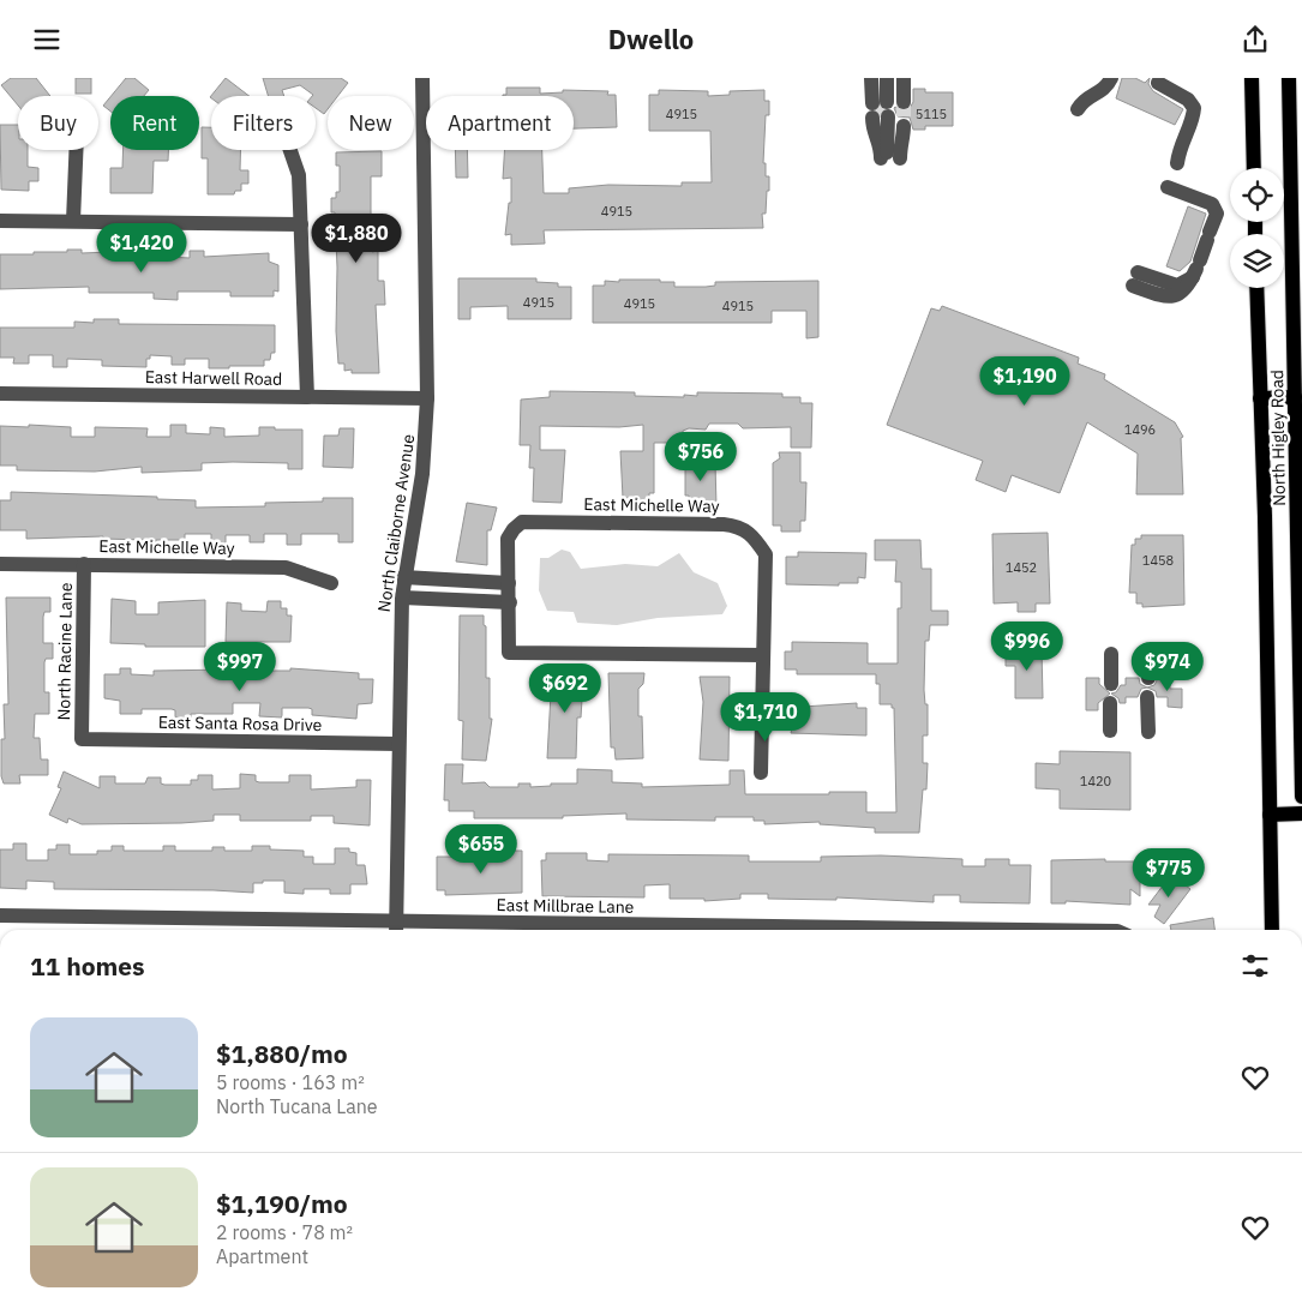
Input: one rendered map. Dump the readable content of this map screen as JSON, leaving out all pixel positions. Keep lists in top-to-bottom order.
{
  "streets": {
    "main road": ["North Higley Road"],
    "street": [
      "East Harwell Road",
      "East Michelle Way",
      "North Claiborne Avenue",
      "North Racine Lane",
      "East Santa Rosa Drive",
      "East Millbrae Lane"
    ]
  },
  "crossings": [
    ["East Harwell Road", "North Claiborne Avenue"],
    ["East Michelle Way", "North Racine Lane"],
    ["North Claiborne Avenue", "East Santa Rosa Drive"],
    ["North Claiborne Avenue", "East Millbrae Lane"],
    ["North Racine Lane", "East Santa Rosa Drive"]
  ],
  "house_numbers": [
    "4915",
    "5115",
    "4915",
    "4915",
    "4915",
    "4915",
    "1496",
    "1458",
    "1452",
    "1420"
  ],
  "page": {
    "header": "Dwello",
    "chip": [
      "Buy",
      "Rent",
      "Filters",
      "New",
      "Apartment"
    ],
    "price": [
      "$1,880",
      "$1,420",
      "$1,190",
      "$756",
      "$996",
      "$997",
      "$974",
      "$692",
      "$1,710",
      "$655",
      "$775"
    ],
    "heading": "11 homes",
    "list": [
      {
        "name": "$1,880/mo",
        "note": "5 rooms · 163 m² · North Tucana Lane"
      },
      {
        "name": "$1,190/mo",
        "note": "2 rooms · 78 m² · Apartment"
      }
    ]
  }
}
